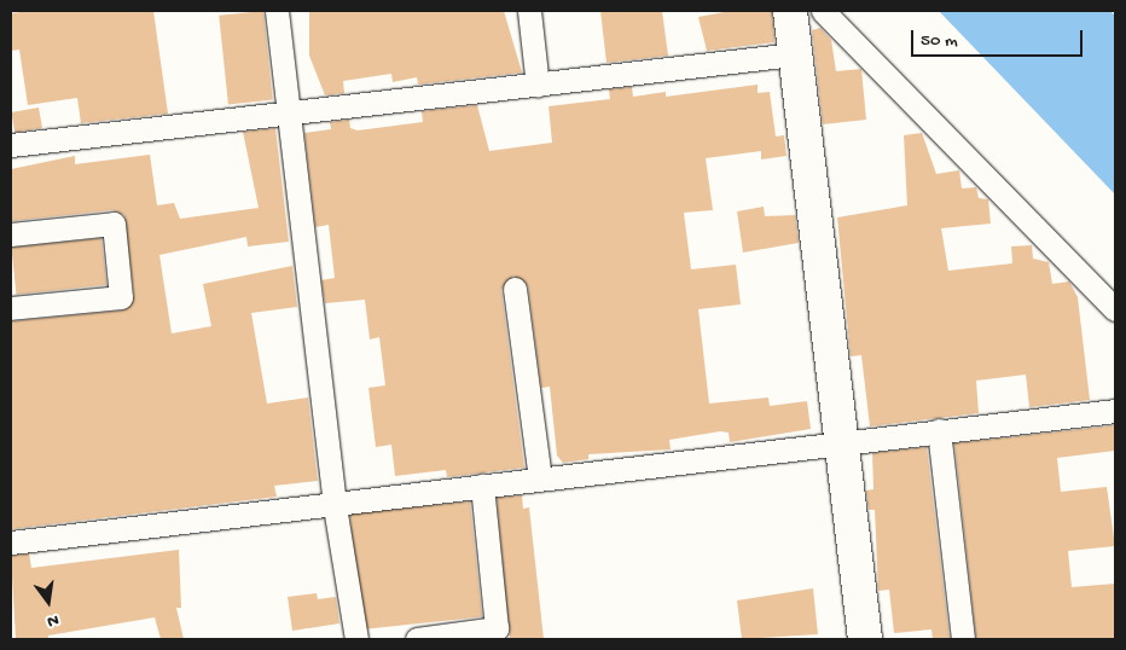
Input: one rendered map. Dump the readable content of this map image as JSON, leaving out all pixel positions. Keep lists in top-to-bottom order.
{
  "scale_bar": "50 m",
  "north": "bottom"
}
